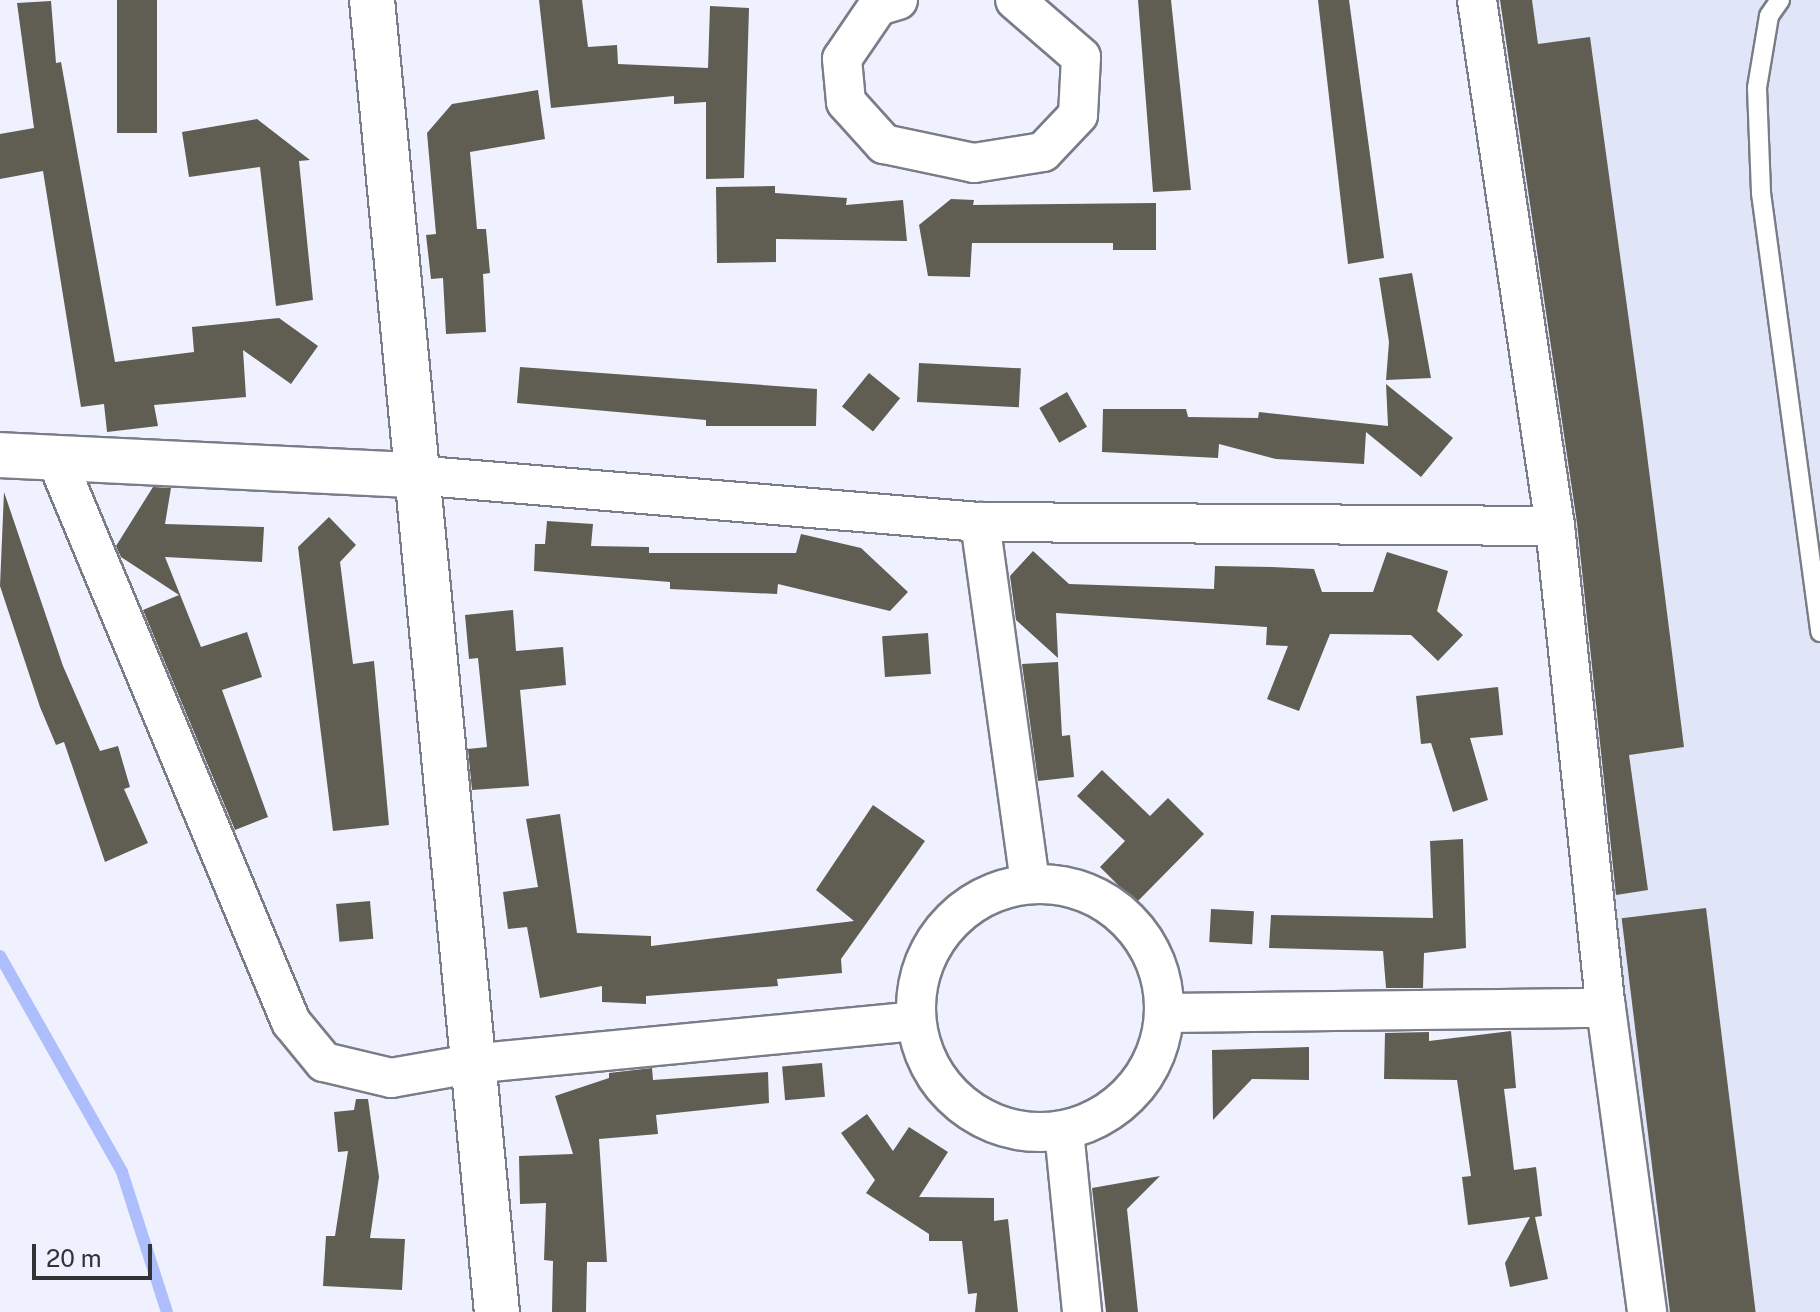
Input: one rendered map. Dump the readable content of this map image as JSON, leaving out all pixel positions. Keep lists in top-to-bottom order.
{
  "scale_bar": "20 m"
}
